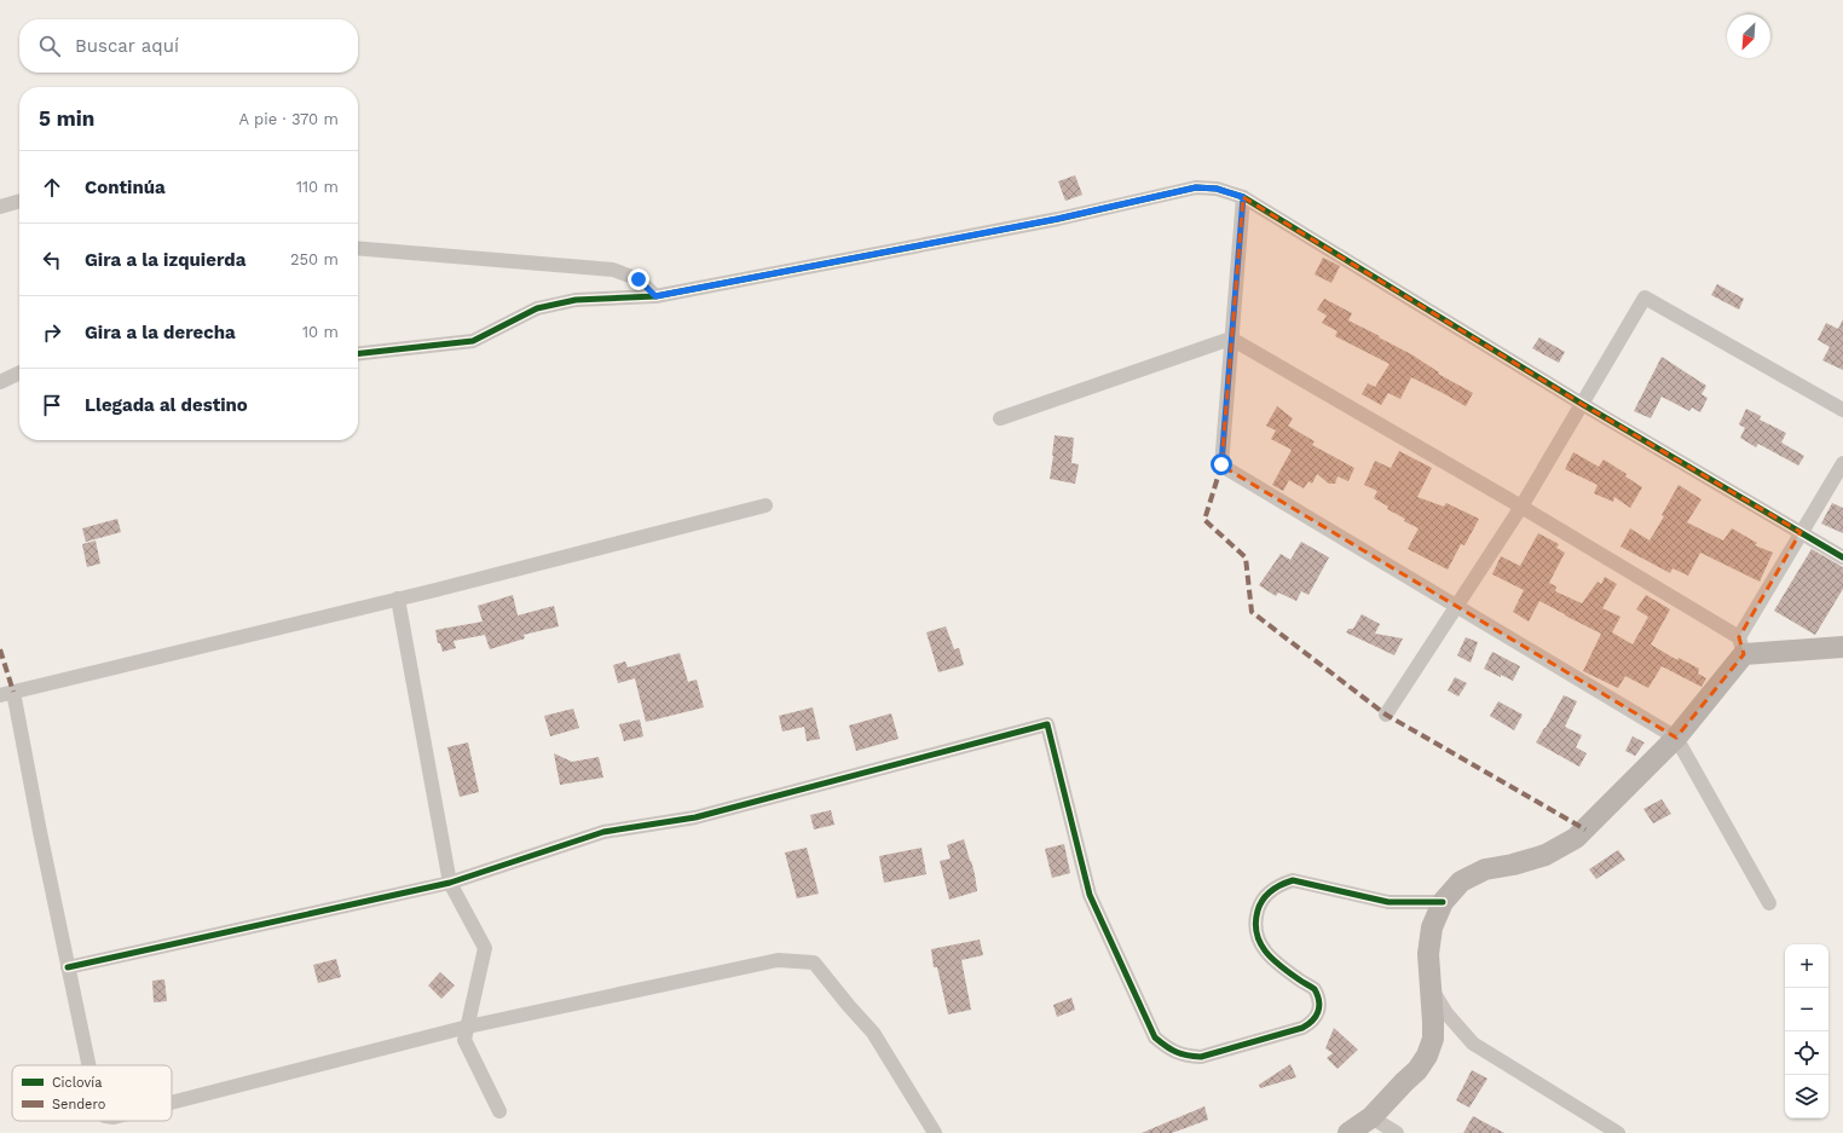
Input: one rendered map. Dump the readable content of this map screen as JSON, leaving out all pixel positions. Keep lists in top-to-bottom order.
{
  "legend": ["Ciclovía", "Sendero"],
  "north": "bottom left",
  "page": {
    "search": "Buscar aquí",
    "heading": ["5 min", "A pie · 370 m"],
    "list": [
      ["Continúa", "110 m"],
      ["Gira a la izquierda", "250 m"],
      ["Gira a la derecha", "10 m"],
      "Llegada al destino"
    ],
    "map_buttons": ["+", "−"]
  }
}
